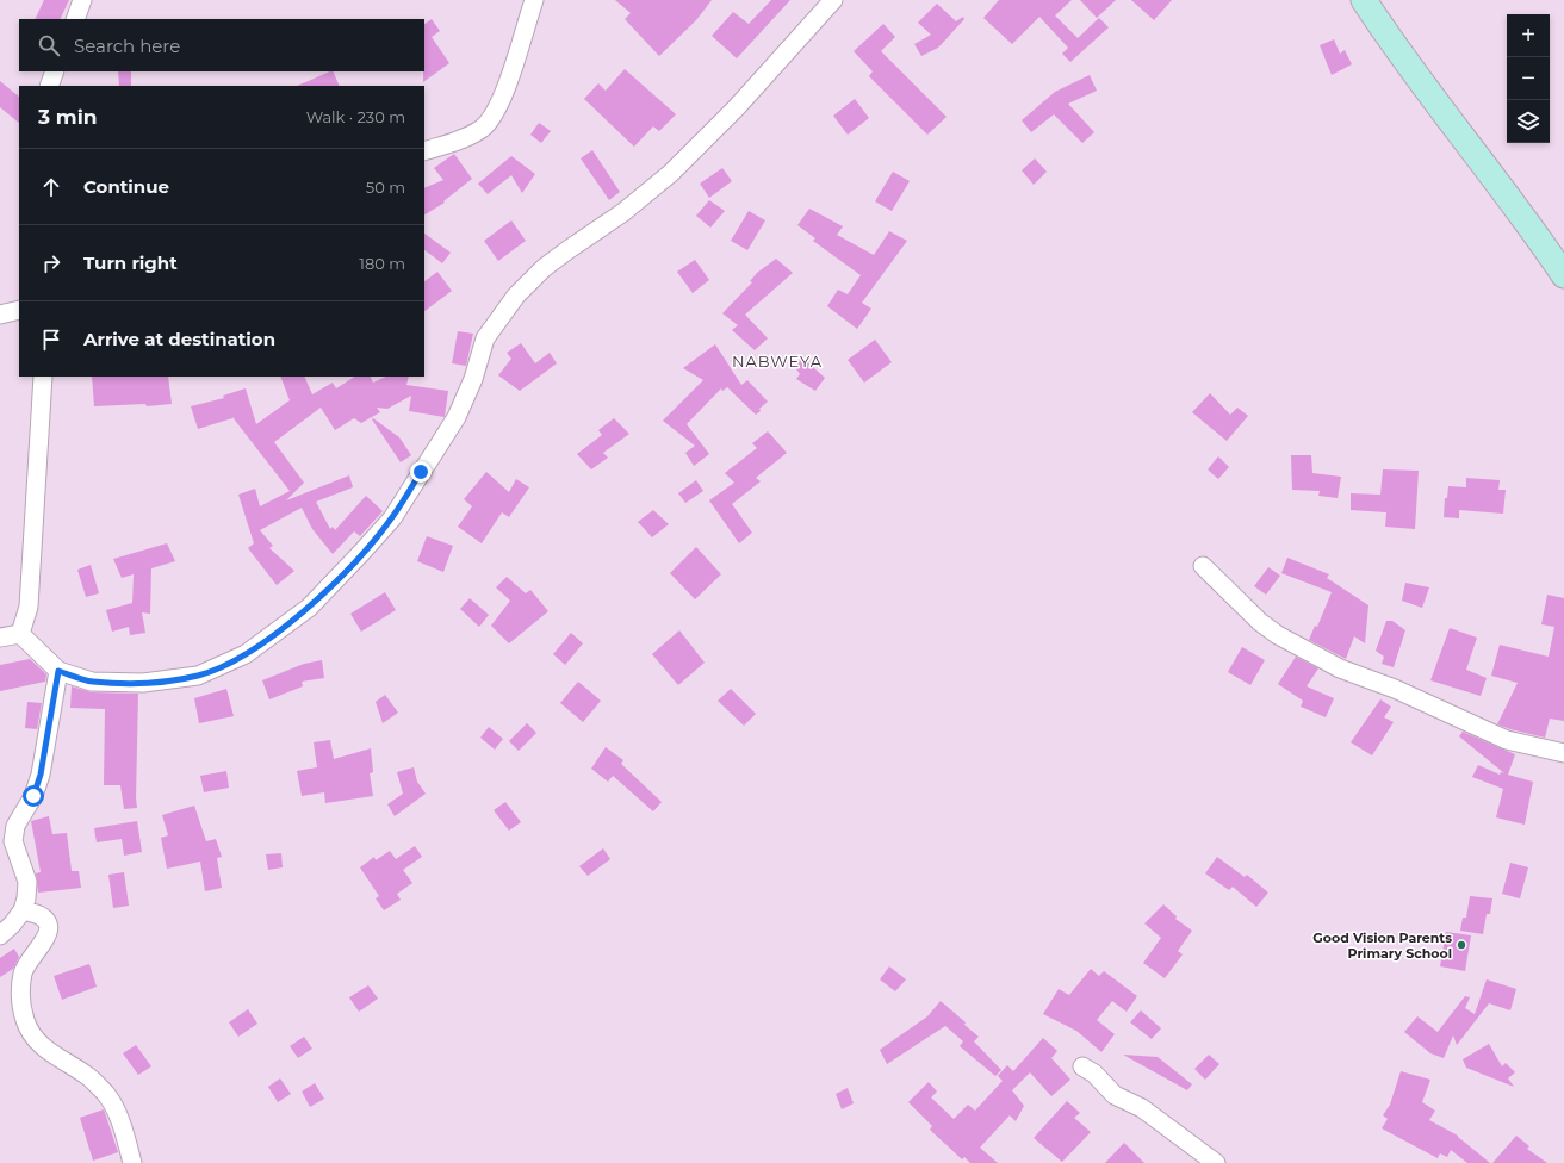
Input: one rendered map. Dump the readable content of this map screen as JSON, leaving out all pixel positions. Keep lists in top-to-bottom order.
{
  "districts": ["NABWEYA"],
  "places": ["Good Vision Parents Primary School"],
  "page": {
    "map_buttons": ["+", "−"],
    "search": "Search here",
    "heading": ["3 min", "Walk · 230 m"],
    "list": [
      ["Continue", "50 m"],
      ["Turn right", "180 m"],
      "Arrive at destination"
    ]
  }
}
